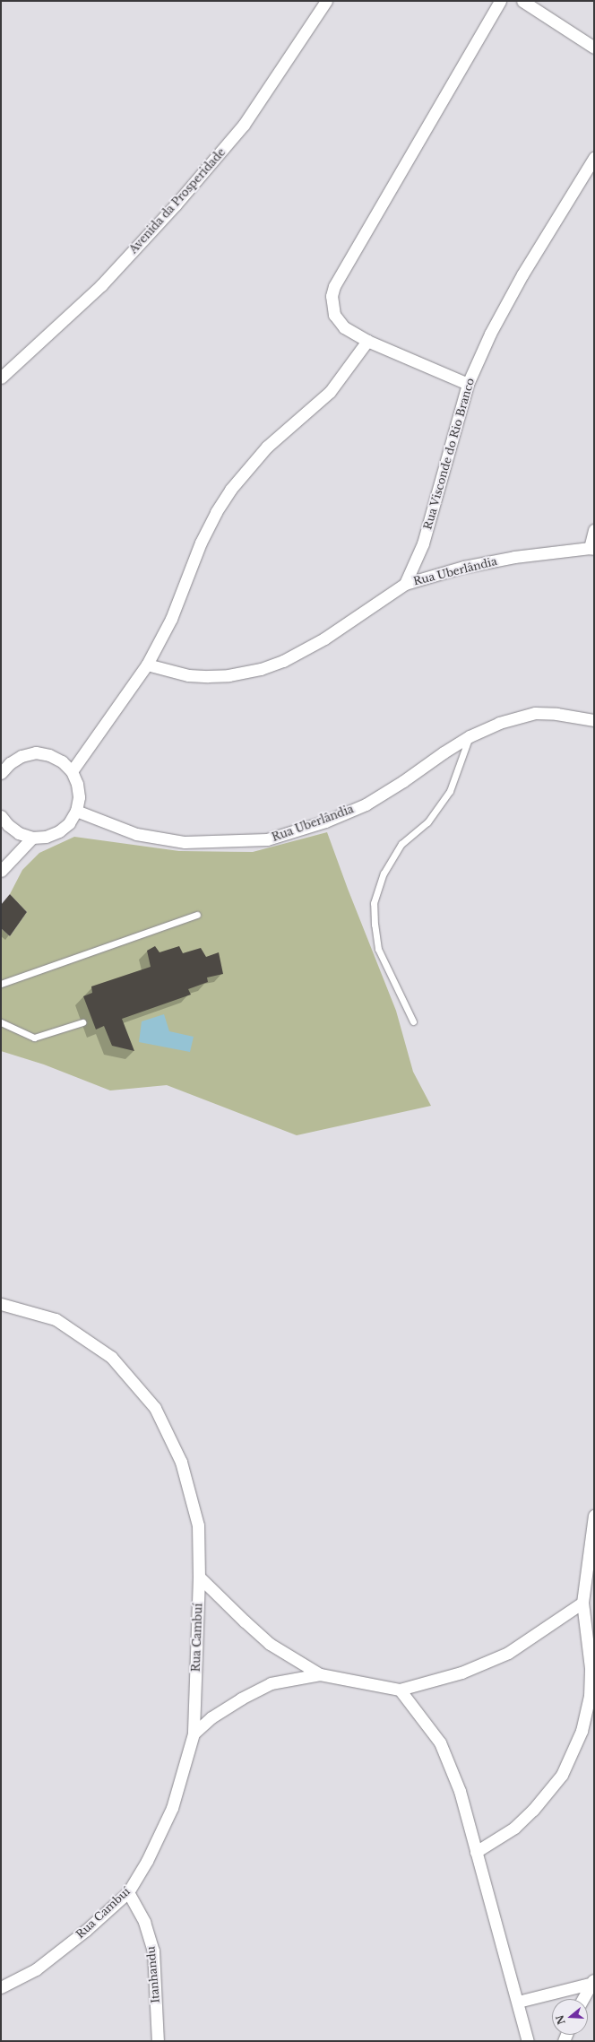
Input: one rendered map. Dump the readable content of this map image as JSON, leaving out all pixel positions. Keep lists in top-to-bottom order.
{
  "streets": {
    "street": [
      "Avenida da Prosperidade",
      "Rua Visconde do Rio Branco",
      "Rua Uberlândia",
      "Rua Cambuí",
      "Itanhandu"
    ]
  },
  "crossings": [
    ["Rua Visconde do Rio Branco", "Rua Uberlândia"],
    ["Rua Cambuí", "Itanhandu"]
  ],
  "north": "left"
}
